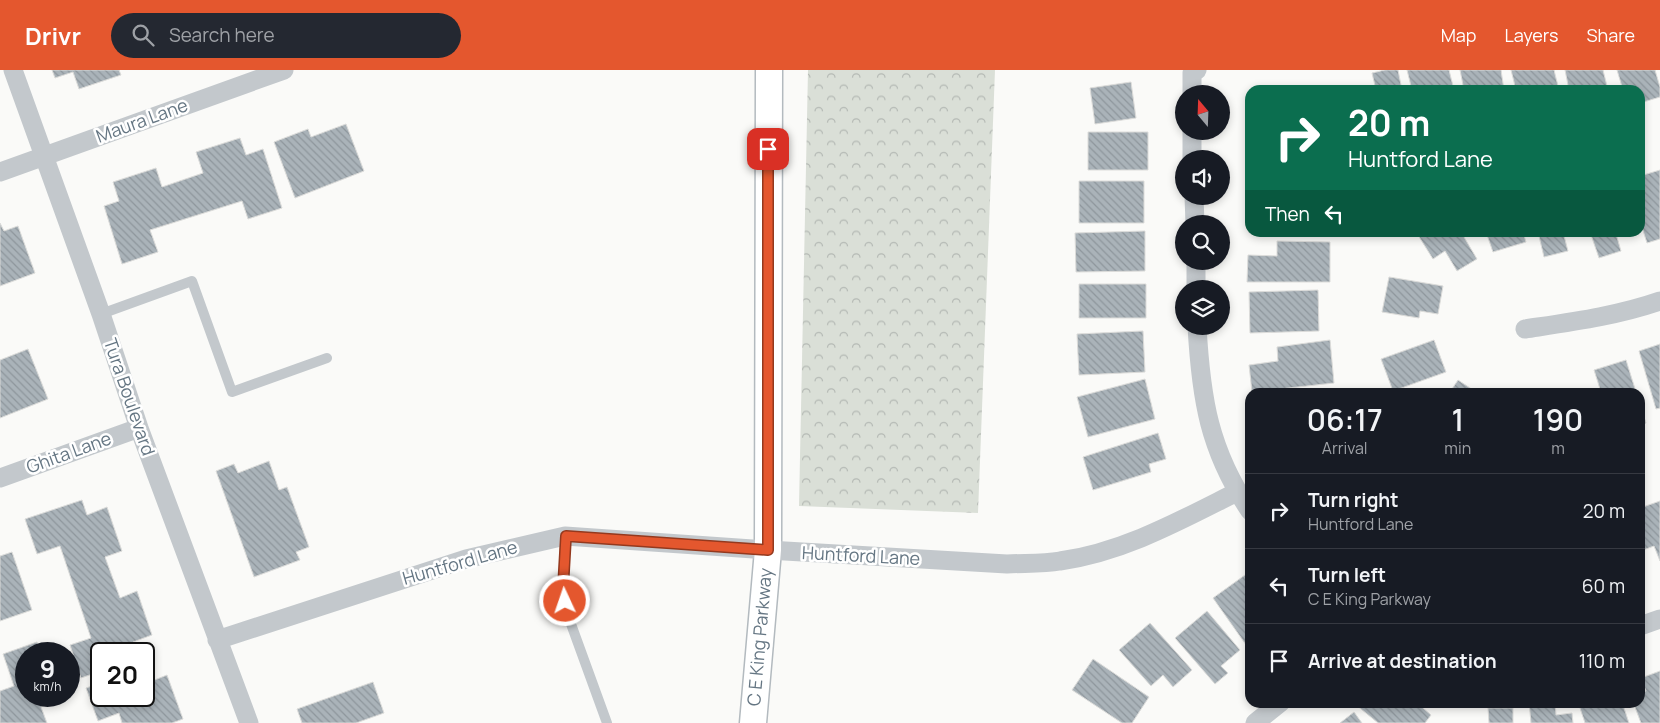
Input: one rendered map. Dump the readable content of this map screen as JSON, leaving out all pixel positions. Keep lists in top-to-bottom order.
{
  "streets": {
    "main road": ["C E King Parkway"],
    "street": [
      "Maura Lane",
      "Tura Boulevard",
      "Ghita Lane",
      "Huntford Lane"
    ]
  },
  "crossings": [
    ["Maura Lane", "Tura Boulevard"],
    ["Tura Boulevard", "Ghita Lane"],
    ["Tura Boulevard", "Huntford Lane"],
    ["Huntford Lane", "C E King Parkway"]
  ],
  "north": "top",
  "page": {
    "header": "Drivr",
    "search": "Search here",
    "nav": ["Map", "Layers", "Share"],
    "turn": ["20 m", "Huntford Lane"],
    "then": "Then",
    "eta": [
      "06:17",
      "Arrival",
      "1",
      "min",
      "190",
      "m"
    ],
    "list": [
      {
        "name": "Turn right",
        "note": "Huntford Lane",
        "value": "20 m"
      },
      {
        "name": "Turn left",
        "note": "C E King Parkway",
        "value": "60 m"
      },
      {
        "name": "Arrive at destination",
        "value": "110 m"
      }
    ],
    "speed": "9 km/h",
    "limit": "20"
  }
}
